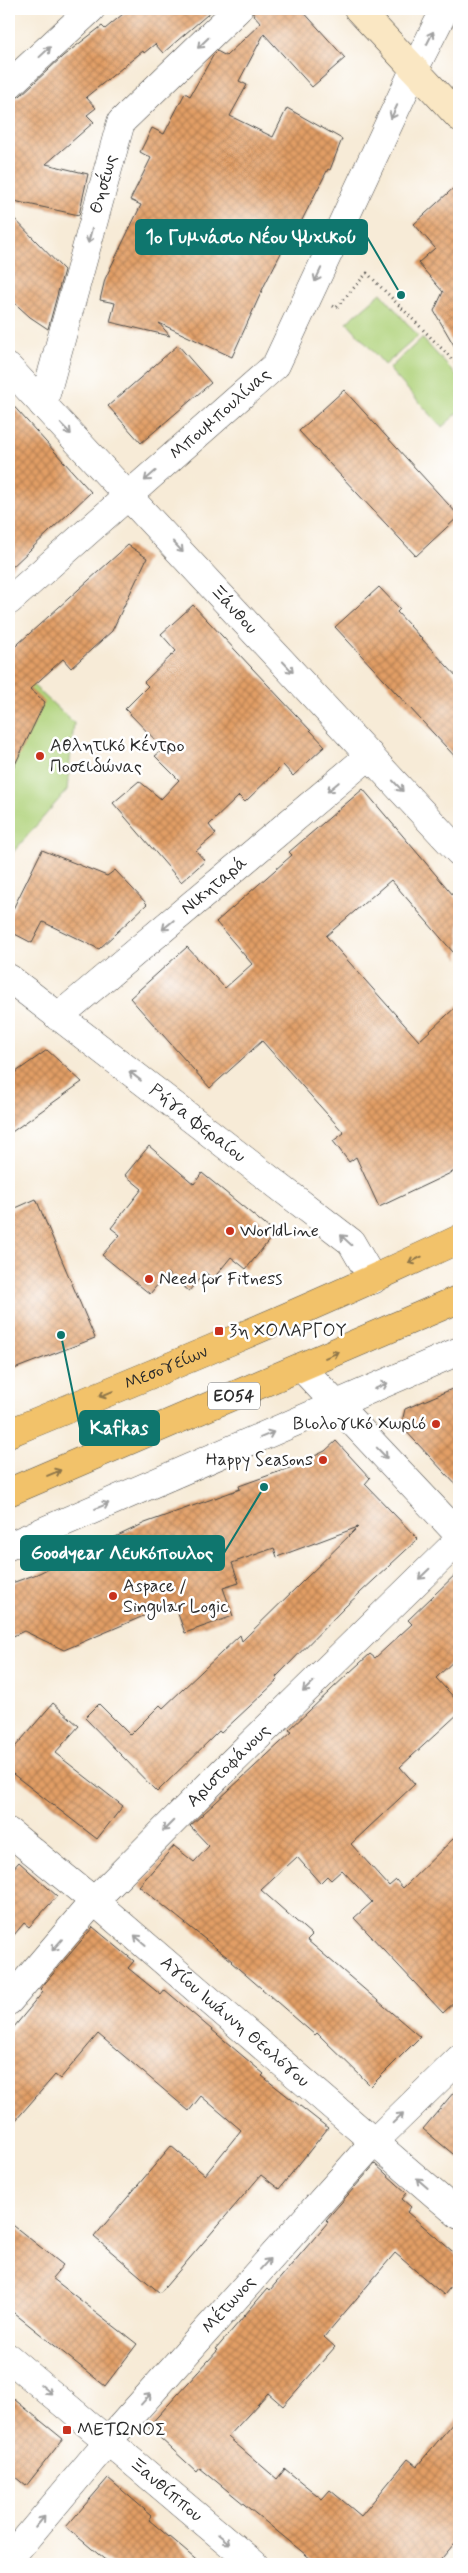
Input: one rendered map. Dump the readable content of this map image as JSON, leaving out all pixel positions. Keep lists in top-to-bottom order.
{
  "streets": {
    "main road": ["Μεσογείων", "ΕΟ54"],
    "street": [
      "Θησέως",
      "Μπουμπουλίνας",
      "Ξάνθου",
      "Νικηταρά",
      "Ρήγα Φεραίου",
      "Αριστοφάνους",
      "Αγίου Ιωάννη Θεολόγου",
      "Μέτωνος",
      "Ξανθίππου"
    ]
  },
  "crossings": [
    ["Θησέως", "Ξάνθου"],
    ["Μπουμπουλίνας", "Ξάνθου"],
    ["Ξάνθου", "Νικηταρά"],
    ["Νικηταρά", "Ρήγα Φεραίου"],
    ["Ρήγα Φεραίου", "Μεσογείων"],
    ["Αριστοφάνους", "Αγίου Ιωάννη Θεολόγου"],
    ["Αγίου Ιωάννη Θεολόγου", "Μέτωνος"],
    ["Μέτωνος", "Ξανθίππου"]
  ],
  "one_way": [
    "Θησέως",
    "Ξάνθου",
    "Νικηταρά",
    "Ρήγα Φεραίου",
    "Αριστοφάνους",
    "Αγίου Ιωάννη Θεολόγου",
    "Μέτωνος",
    "Ξανθίππου"
  ],
  "places": {
    "other": [
      "1ο Γυμνάσιο Νέου Ψυχικού",
      "Αθλητικό Κέντρο Ποσειδώνας",
      "WorldLine",
      "Need for Fitness",
      "Kafkas",
      "Βιολογικό Χωριό",
      "Happy Seasons",
      "Goodyear Λευκόπουλος",
      "Aspace / Singular Logic"
    ],
    "transit": ["3η ΧΟΛΑΡΓΟΥ", "ΜΕΤΩΝΟΣ"]
  }
}
